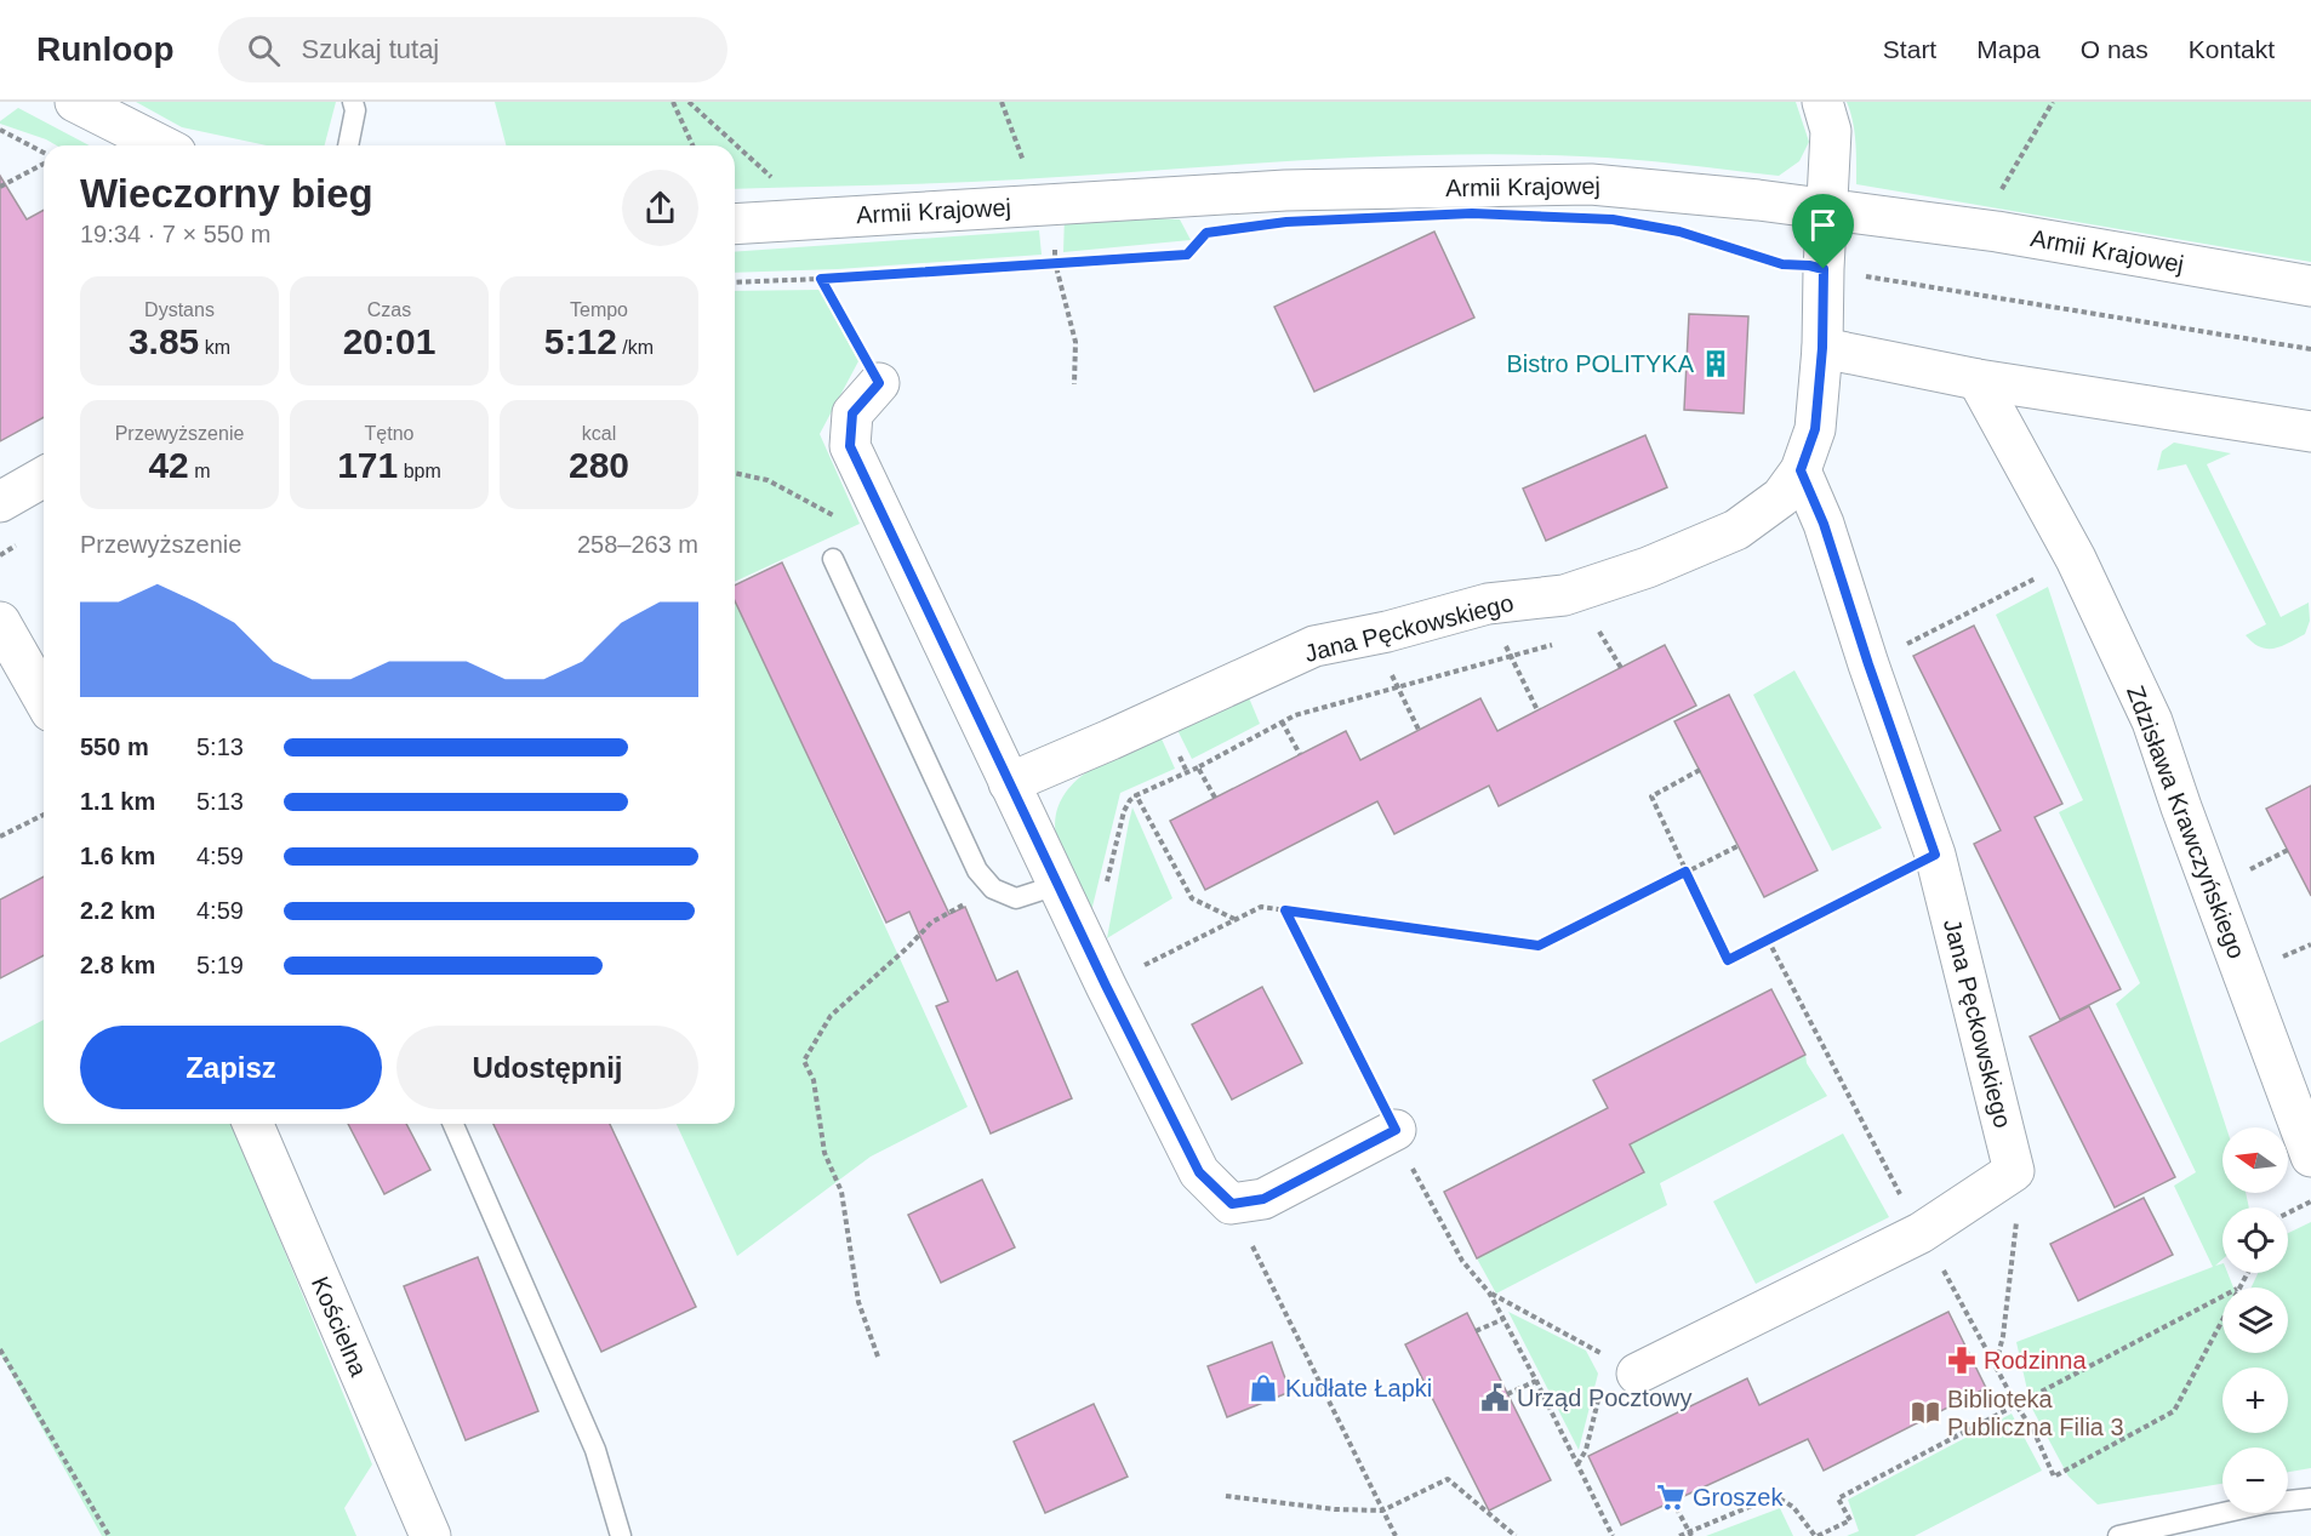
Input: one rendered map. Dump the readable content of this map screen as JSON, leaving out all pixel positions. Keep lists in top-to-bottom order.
{
  "streets": {
    "street": [
      "Armii Krajowej",
      "Jana Pęckowskiego",
      "Zdzisława Krawczyńskiego",
      "Kościelna"
    ]
  },
  "crossings": [
    ["Armii Krajowej", "Jana Pęckowskiego"]
  ],
  "places": {
    "building": ["Bistro POLITYKA"],
    "pharmacy": ["Rodzinna"],
    "shop": ["Kudłate Łapki"],
    "public building": ["Urząd Pocztowy"],
    "library": ["Biblioteka Publiczna Filia 3"],
    "supermarket": ["Groszek"]
  },
  "north": "left",
  "page": {
    "header": "Runloop",
    "search": "Szukaj tutaj",
    "nav": [
      "Start",
      "Mapa",
      "O nas",
      "Kontakt"
    ],
    "heading": ["Wieczorny bieg", "19:34 · 7 × 550 m"],
    "stats": [
      ["Dystans", "3.85 km"],
      ["Czas", "20:01"],
      ["Tempo", "5:12 /km"],
      ["Przewyższenie", "42 m"],
      ["Tętno", "171 bpm"],
      ["kcal", "280"]
    ],
    "chart": ["Przewyższenie", "258–263 m"],
    "list": [
      {
        "name": "550 m",
        "note": "5:13"
      },
      {
        "name": "1.1 km",
        "note": "5:13"
      },
      {
        "name": "1.6 km",
        "note": "4:59"
      },
      {
        "name": "2.2 km",
        "note": "4:59"
      },
      {
        "name": "2.8 km",
        "note": "5:19"
      }
    ],
    "buttons": ["Zapisz", "Udostępnij"],
    "map_buttons": ["+", "−"]
  }
}
